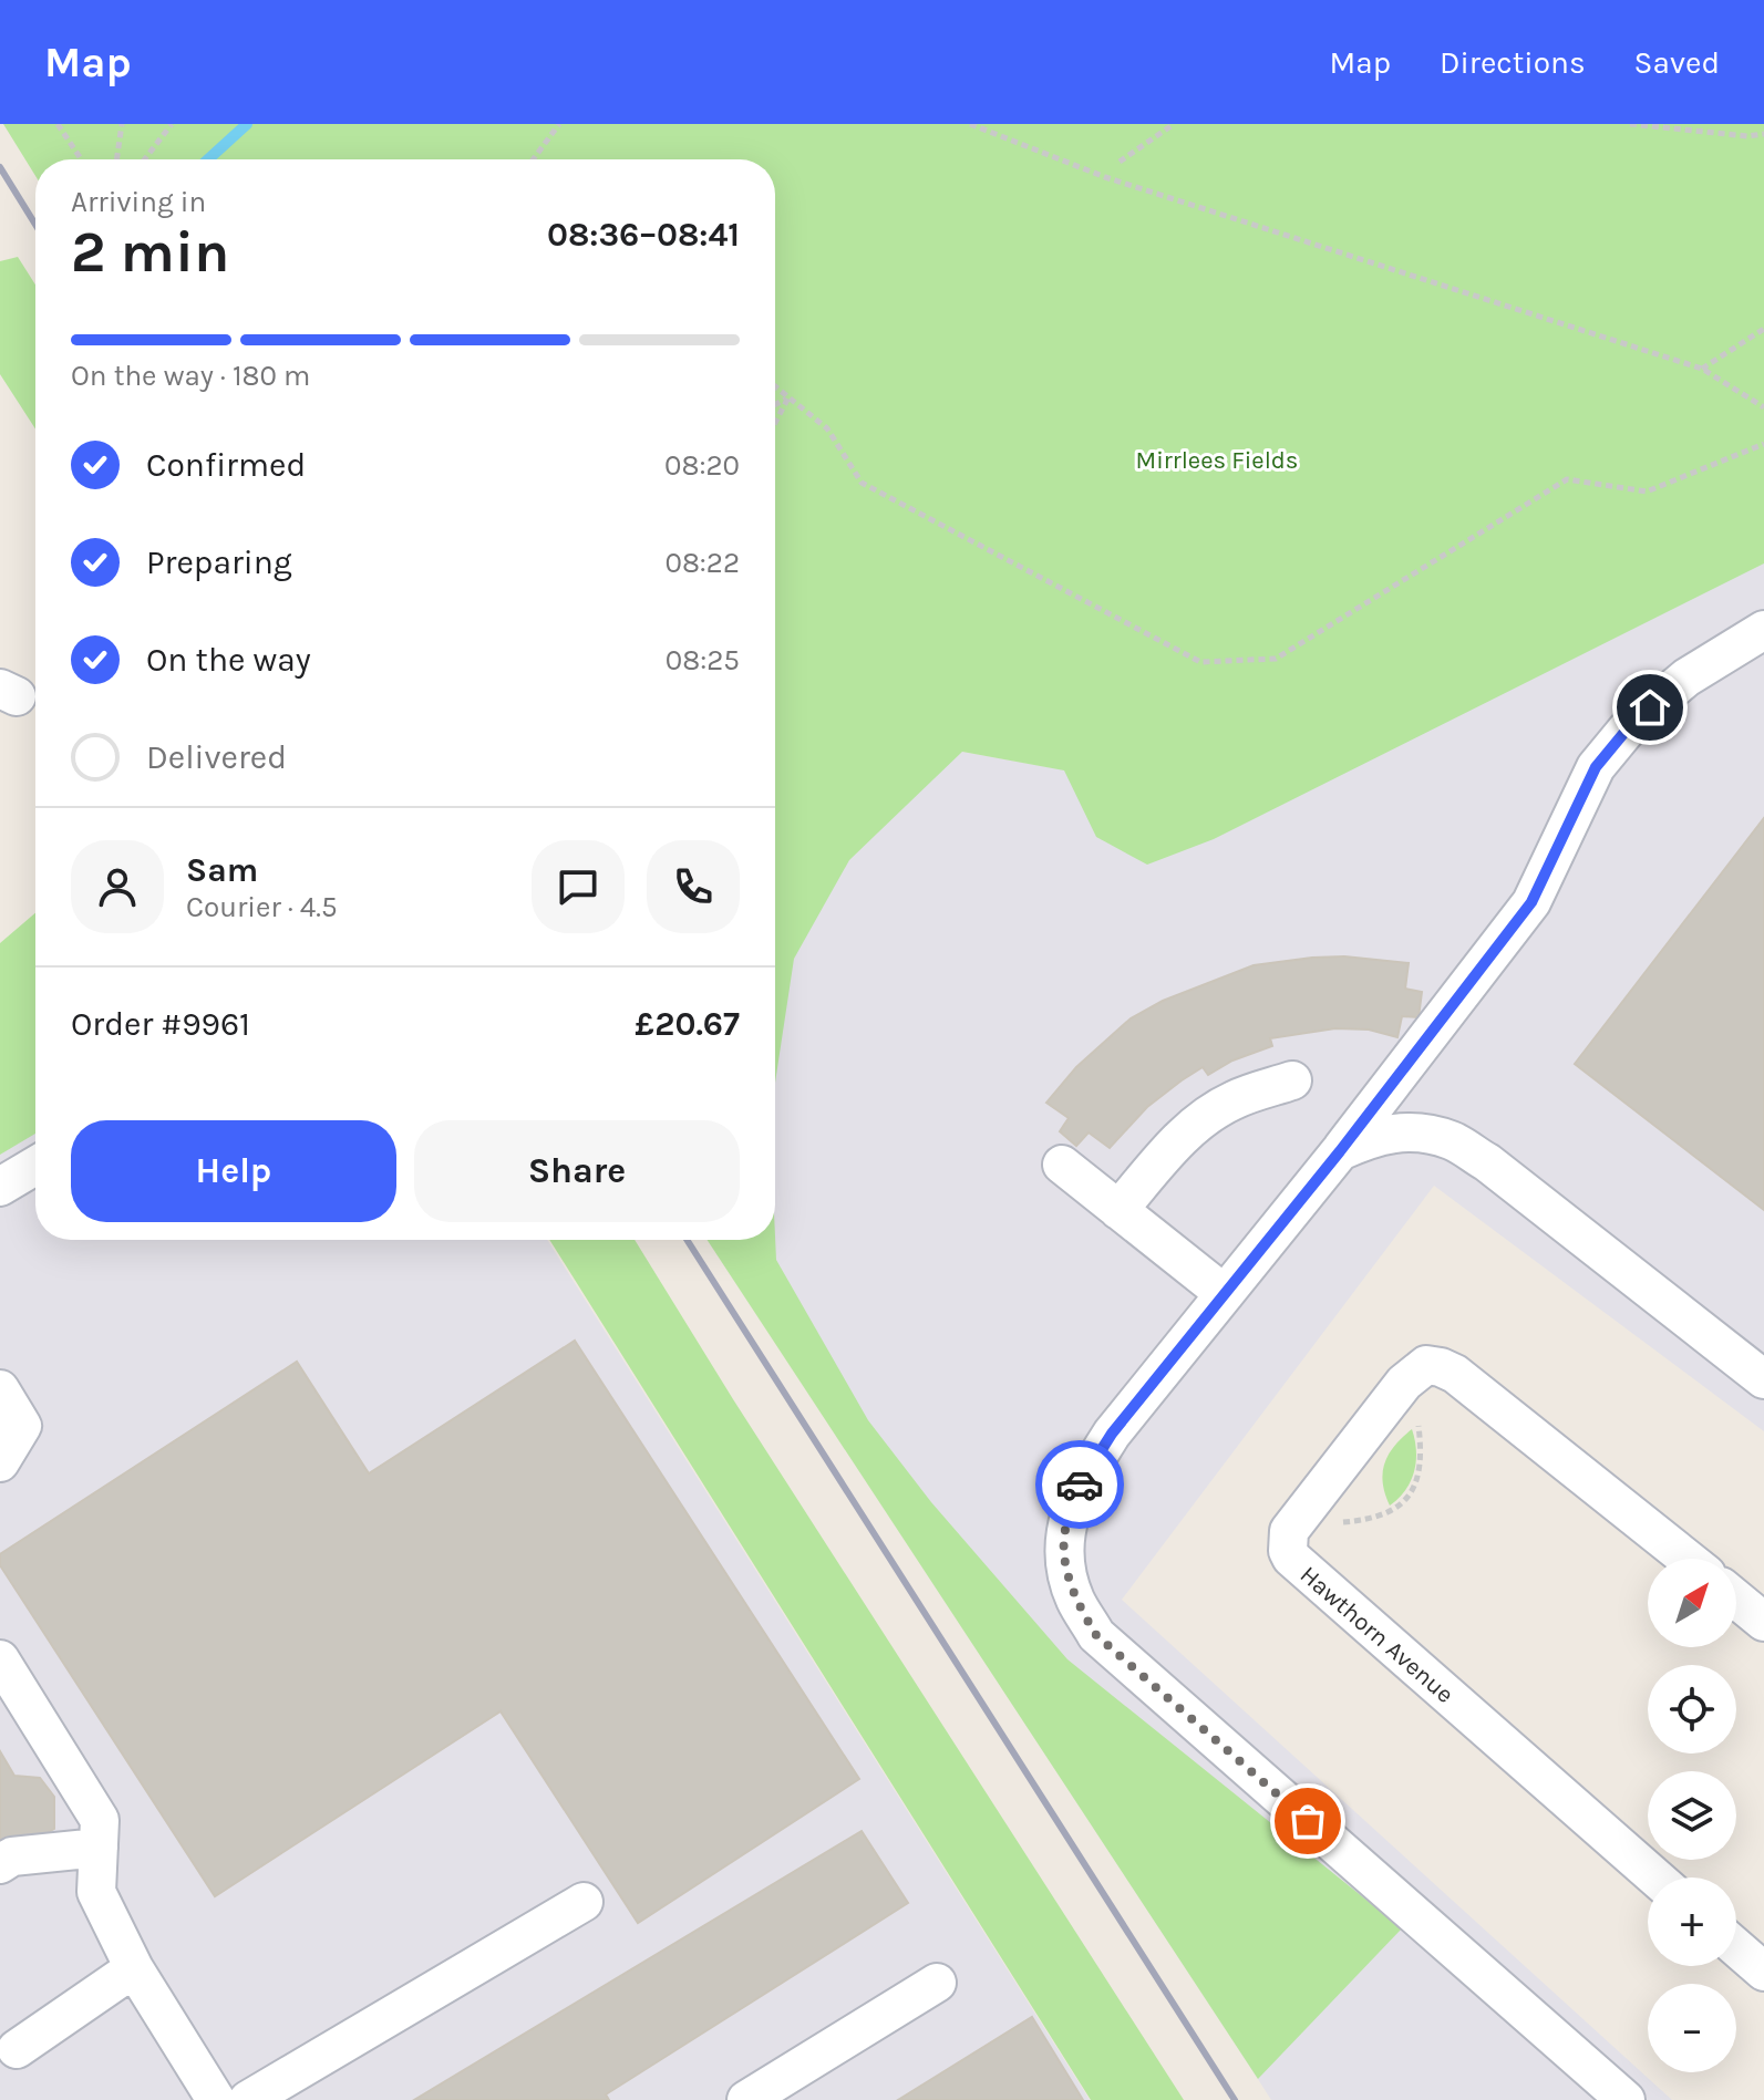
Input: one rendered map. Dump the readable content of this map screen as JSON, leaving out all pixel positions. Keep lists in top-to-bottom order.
{
  "streets": {
    "street": ["Hawthorn Avenue"]
  },
  "parks": ["Mirrlees Fields"],
  "north": "top right",
  "page": {
    "header": "Map",
    "nav": ["Map", "Directions", "Saved"],
    "heading": ["2 min", "Arriving in", "08:36–08:41"],
    "panel": [
      "Sam",
      "Courier · 4.5",
      "Order #9961",
      "£20.67"
    ],
    "bar": "On the way · 180 m",
    "list": [
      ["Confirmed", "08:20"],
      ["Preparing", "08:22"],
      ["On the way", "08:25"],
      "Delivered"
    ],
    "buttons": ["Help", "Share"],
    "map_buttons": ["+", "−"]
  }
}
